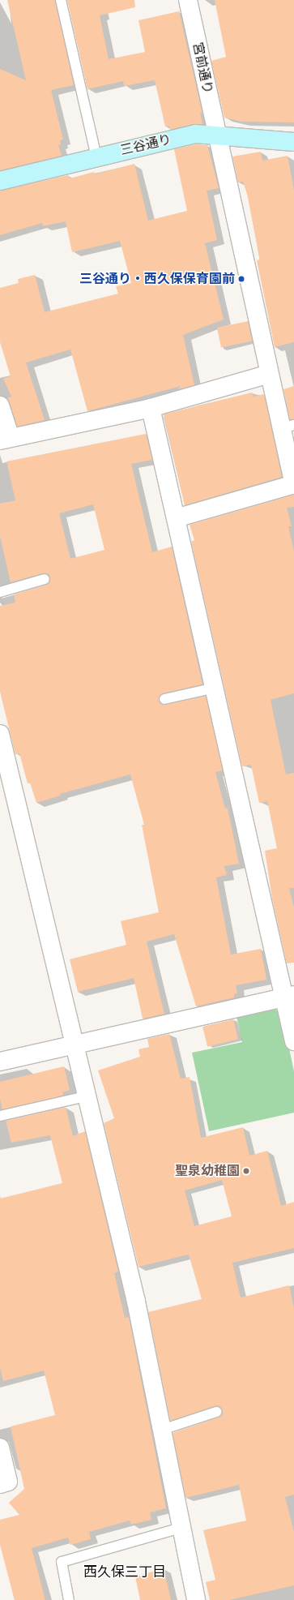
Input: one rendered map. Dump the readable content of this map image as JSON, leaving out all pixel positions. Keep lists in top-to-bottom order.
{
  "streets": {
    "street": ["宮前通り", "三谷通り"]
  },
  "crossings": [
    ["宮前通り", "三谷通り"]
  ],
  "districts": ["西久保三丁目"],
  "places": ["三谷通り・西久保保育園前", "聖泉幼稚園"]
}
